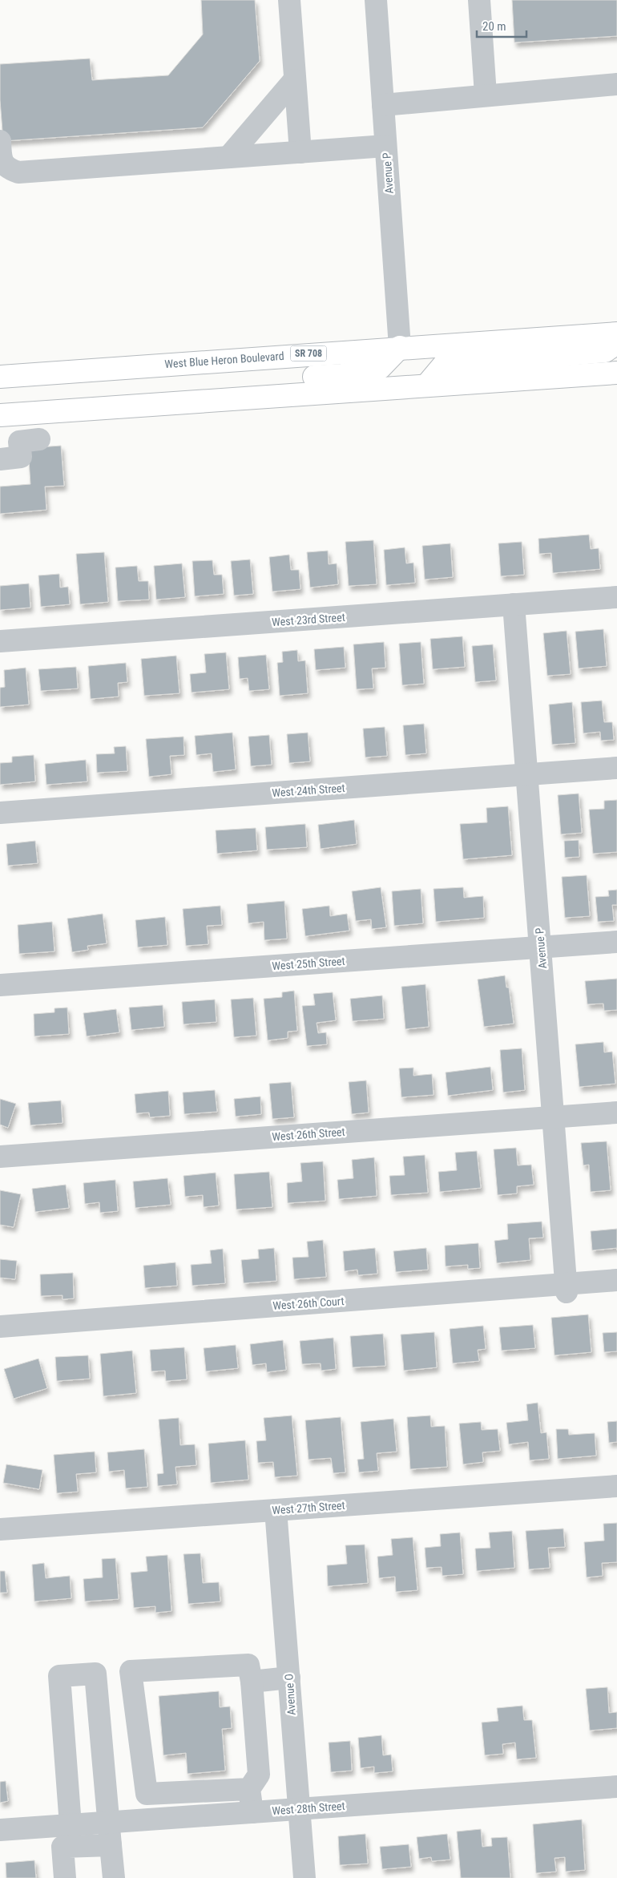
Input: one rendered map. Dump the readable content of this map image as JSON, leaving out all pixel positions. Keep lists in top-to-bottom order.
{
  "streets": {
    "main road": ["SR 708", "West Blue Heron Boulevard"],
    "street": [
      "Avenue P",
      "West 23rd Street",
      "West 24th Street",
      "West 25th Street",
      "West 26th Street",
      "West 26th Court",
      "West 27th Street",
      "Avenue O",
      "West 28th Street"
    ]
  },
  "crossings": [
    ["Avenue P", "West Blue Heron Boulevard"],
    ["Avenue P", "West 23rd Street"],
    ["Avenue P", "West 24th Street"],
    ["Avenue P", "West 25th Street"],
    ["Avenue P", "West 26th Street"],
    ["Avenue P", "West 26th Court"],
    ["West 27th Street", "Avenue O"],
    ["Avenue O", "West 28th Street"]
  ],
  "scale_bar": "20 m"
}
